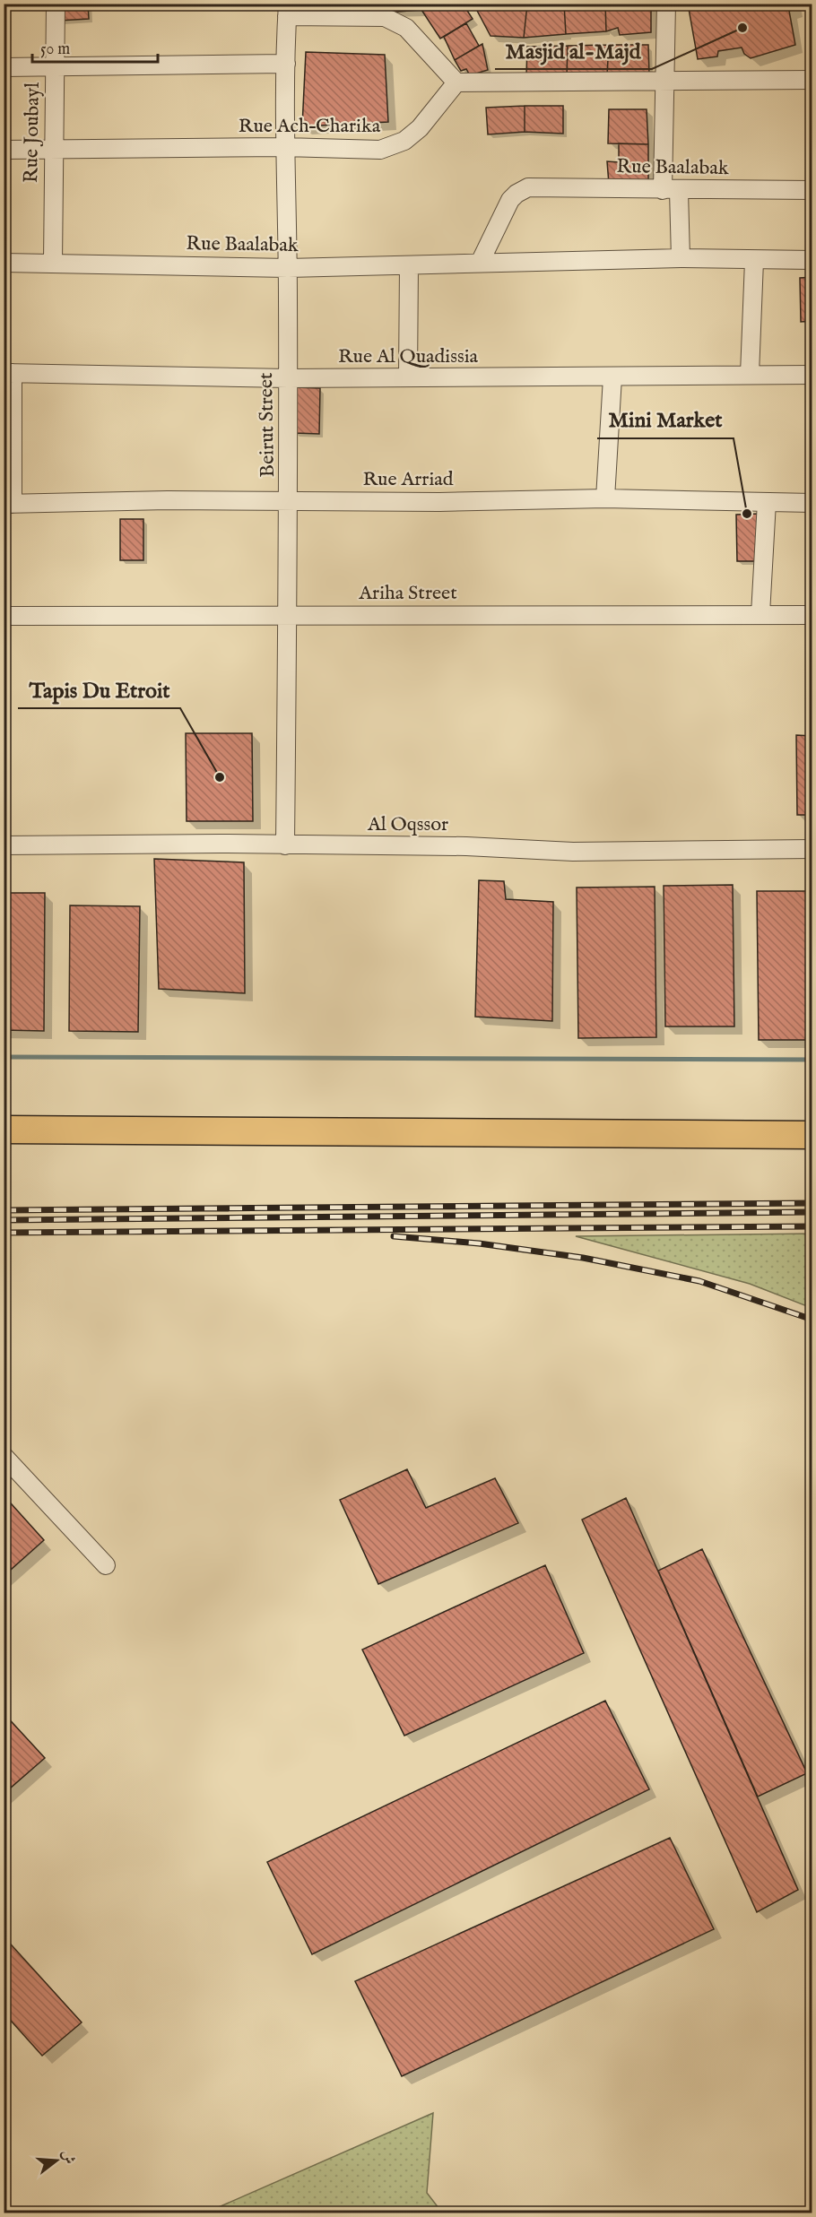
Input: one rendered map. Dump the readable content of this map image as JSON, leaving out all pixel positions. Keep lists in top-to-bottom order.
{
  "streets": {
    "street": [
      "Rue Ach–Charika",
      "Rue Joubayl",
      "Rue Baalabak",
      "Rue Al Quadissia",
      "Beirut Street",
      "Rue Arriad",
      "Ariha Street",
      "Al Oqssor"
    ]
  },
  "crossings": [
    ["Rue Ach–Charika", "Rue Joubayl"],
    ["Rue Ach–Charika", "Beirut Street"],
    ["Rue Joubayl", "Rue Baalabak"],
    ["Rue Baalabak", "Beirut Street"],
    ["Rue Al Quadissia", "Beirut Street"],
    ["Beirut Street", "Rue Arriad"],
    ["Beirut Street", "Ariha Street"],
    ["Beirut Street", "Al Oqssor"]
  ],
  "places": ["Masjid al-Majd", "Mini Market", "Tapis Du Etroit"],
  "scale_bar": "50 m",
  "north": "right"
}
